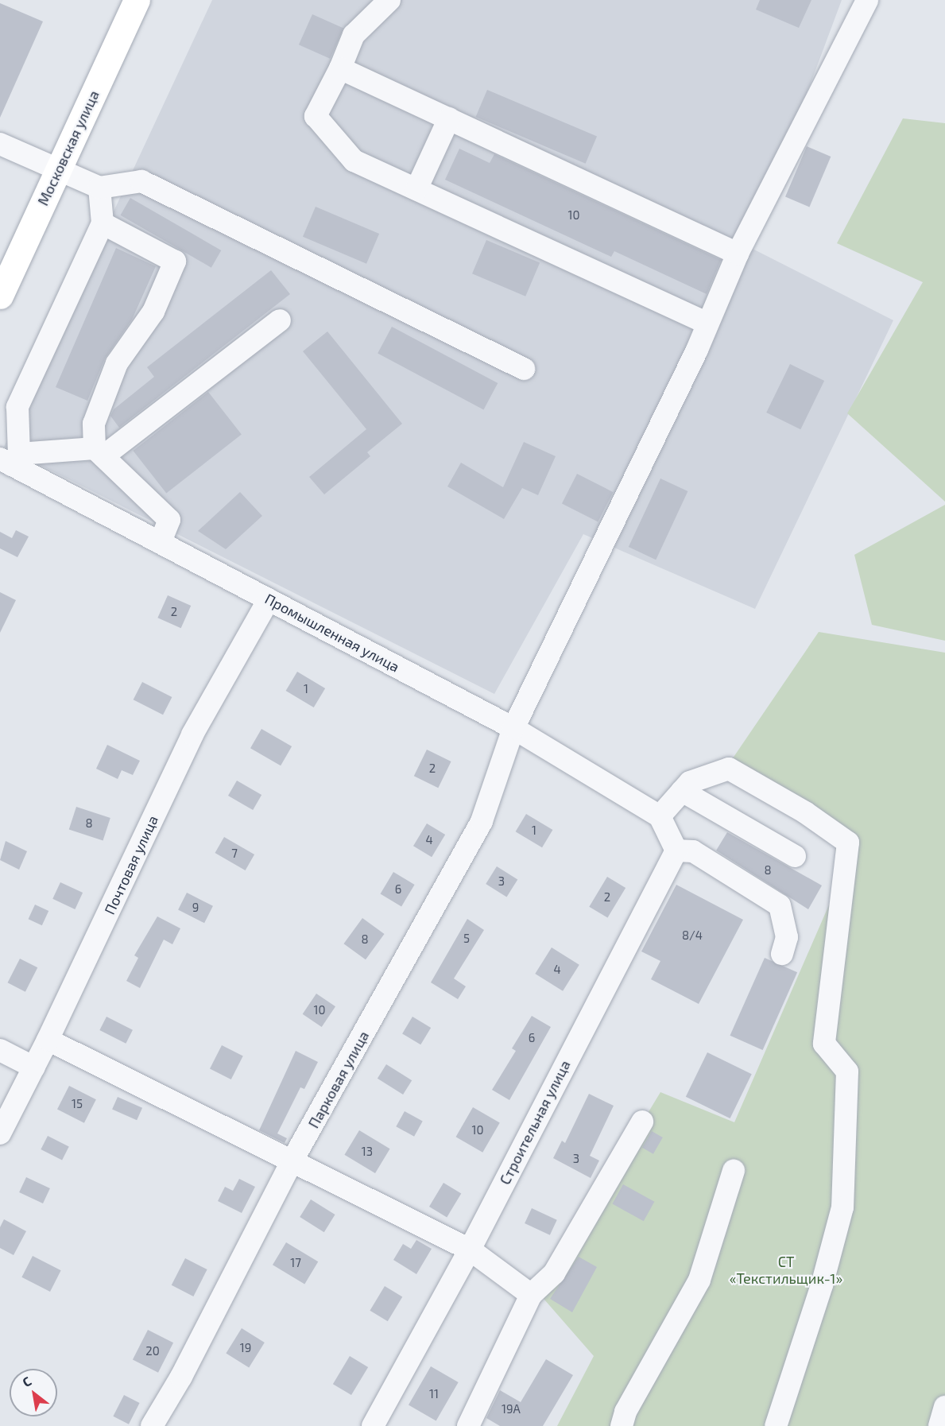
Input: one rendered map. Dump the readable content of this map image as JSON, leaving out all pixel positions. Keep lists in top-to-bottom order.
{
  "streets": {
    "highway": ["Московская улица"],
    "street": [
      "Промышленная улица",
      "Почтовая улица",
      "Парковая улица",
      "Строительная улица"
    ]
  },
  "crossings": [
    ["Промышленная улица", "Почтовая улица"],
    ["Промышленная улица", "Парковая улица"]
  ],
  "parks": ["СТ «Текстильщик-1»"],
  "house_numbers": [
    "10",
    "2",
    "1",
    "2",
    "8",
    "1",
    "4",
    "7",
    "8",
    "3",
    "6",
    "2",
    "9",
    "8/4",
    "5",
    "8",
    "4",
    "10",
    "6",
    "15",
    "10",
    "13",
    "3",
    "17",
    "19",
    "20",
    "11",
    "19А"
  ],
  "north": "top left"
}
